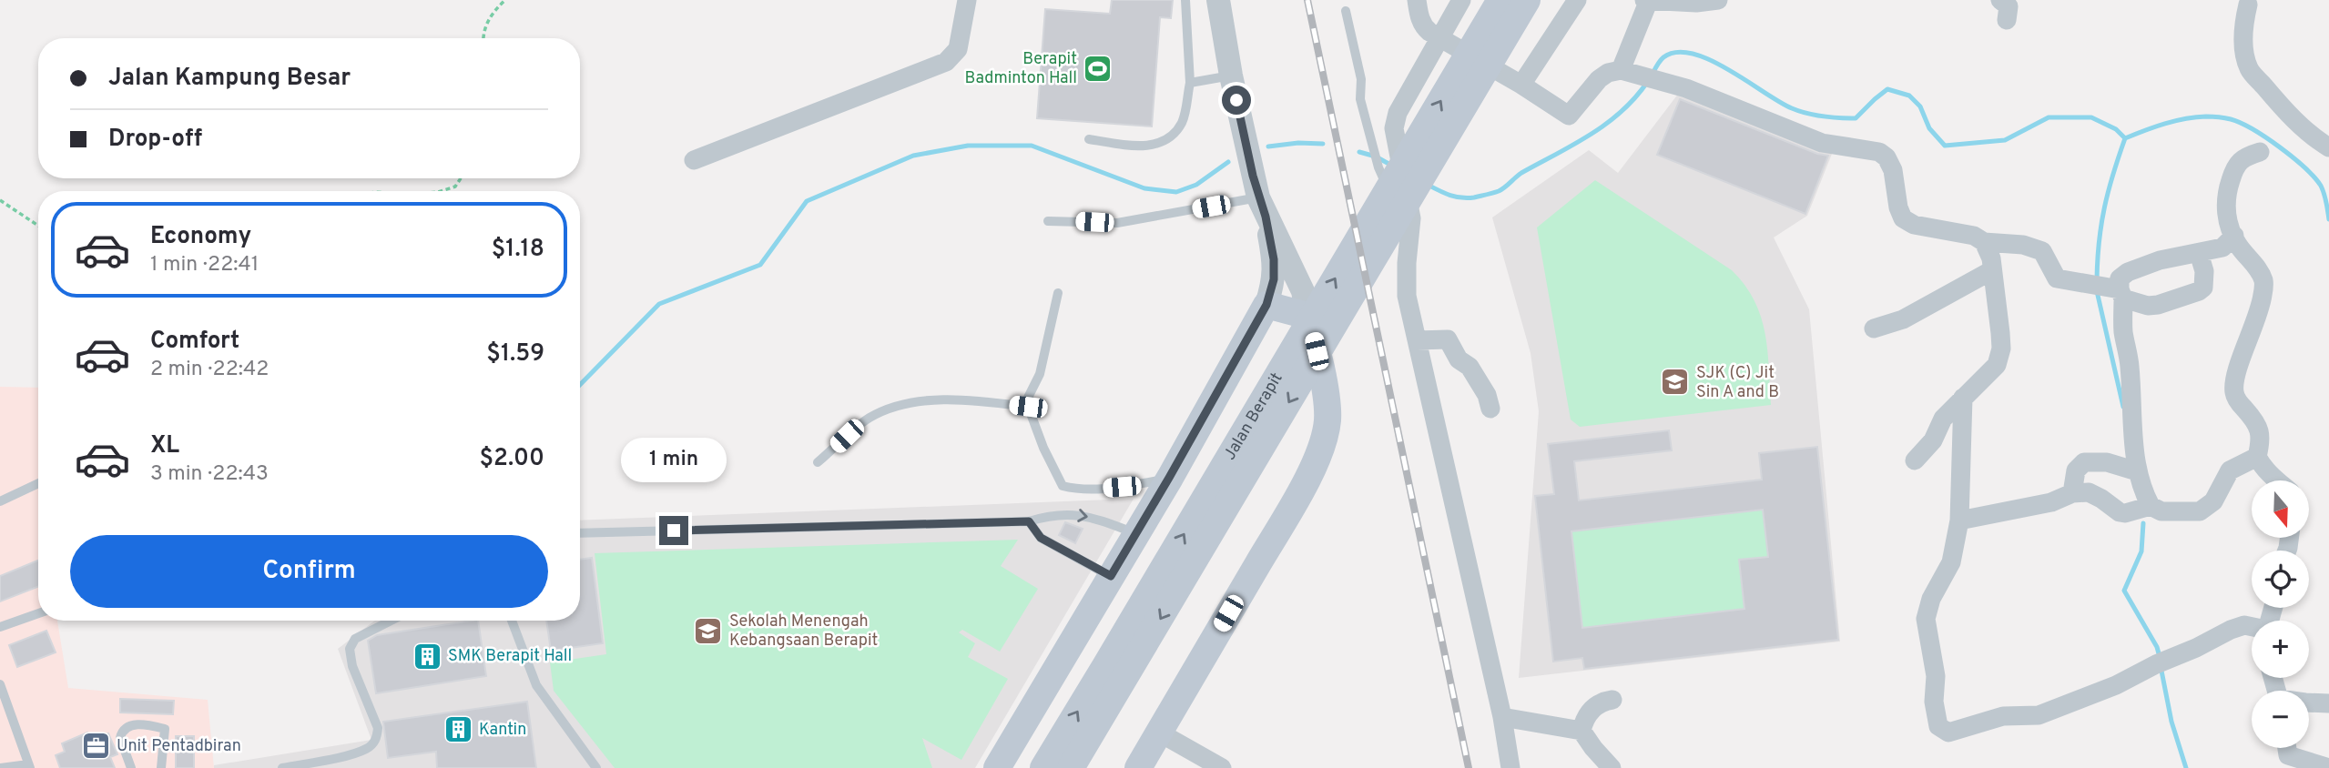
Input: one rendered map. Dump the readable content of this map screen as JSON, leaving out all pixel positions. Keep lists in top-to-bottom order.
{
  "streets": {
    "main road": ["Jalan Berapit"]
  },
  "places": {
    "sports": ["Berapit Badminton Hall"],
    "school or university": ["SJK (C) Jit Sin A and B", "Sekolah Menengah Kebangsaan Berapit"],
    "building": ["SMK Berapit Hall", "Kantin"],
    "office": ["Unit Pentadbiran"]
  },
  "north": "bottom",
  "page": {
    "banner": ["Jalan Kampung Besar", "Drop-off"],
    "list": [
      {
        "name": "Economy",
        "note": "1 min · 22:41",
        "value": "$1.18"
      },
      {
        "name": "Comfort",
        "note": "2 min · 22:42",
        "value": "$1.59"
      },
      {
        "name": "XL",
        "note": "3 min · 22:43",
        "value": "$2.00"
      }
    ],
    "bubble": "1 min",
    "map_buttons": ["+", "−"],
    "buttons": "Confirm"
  }
}
